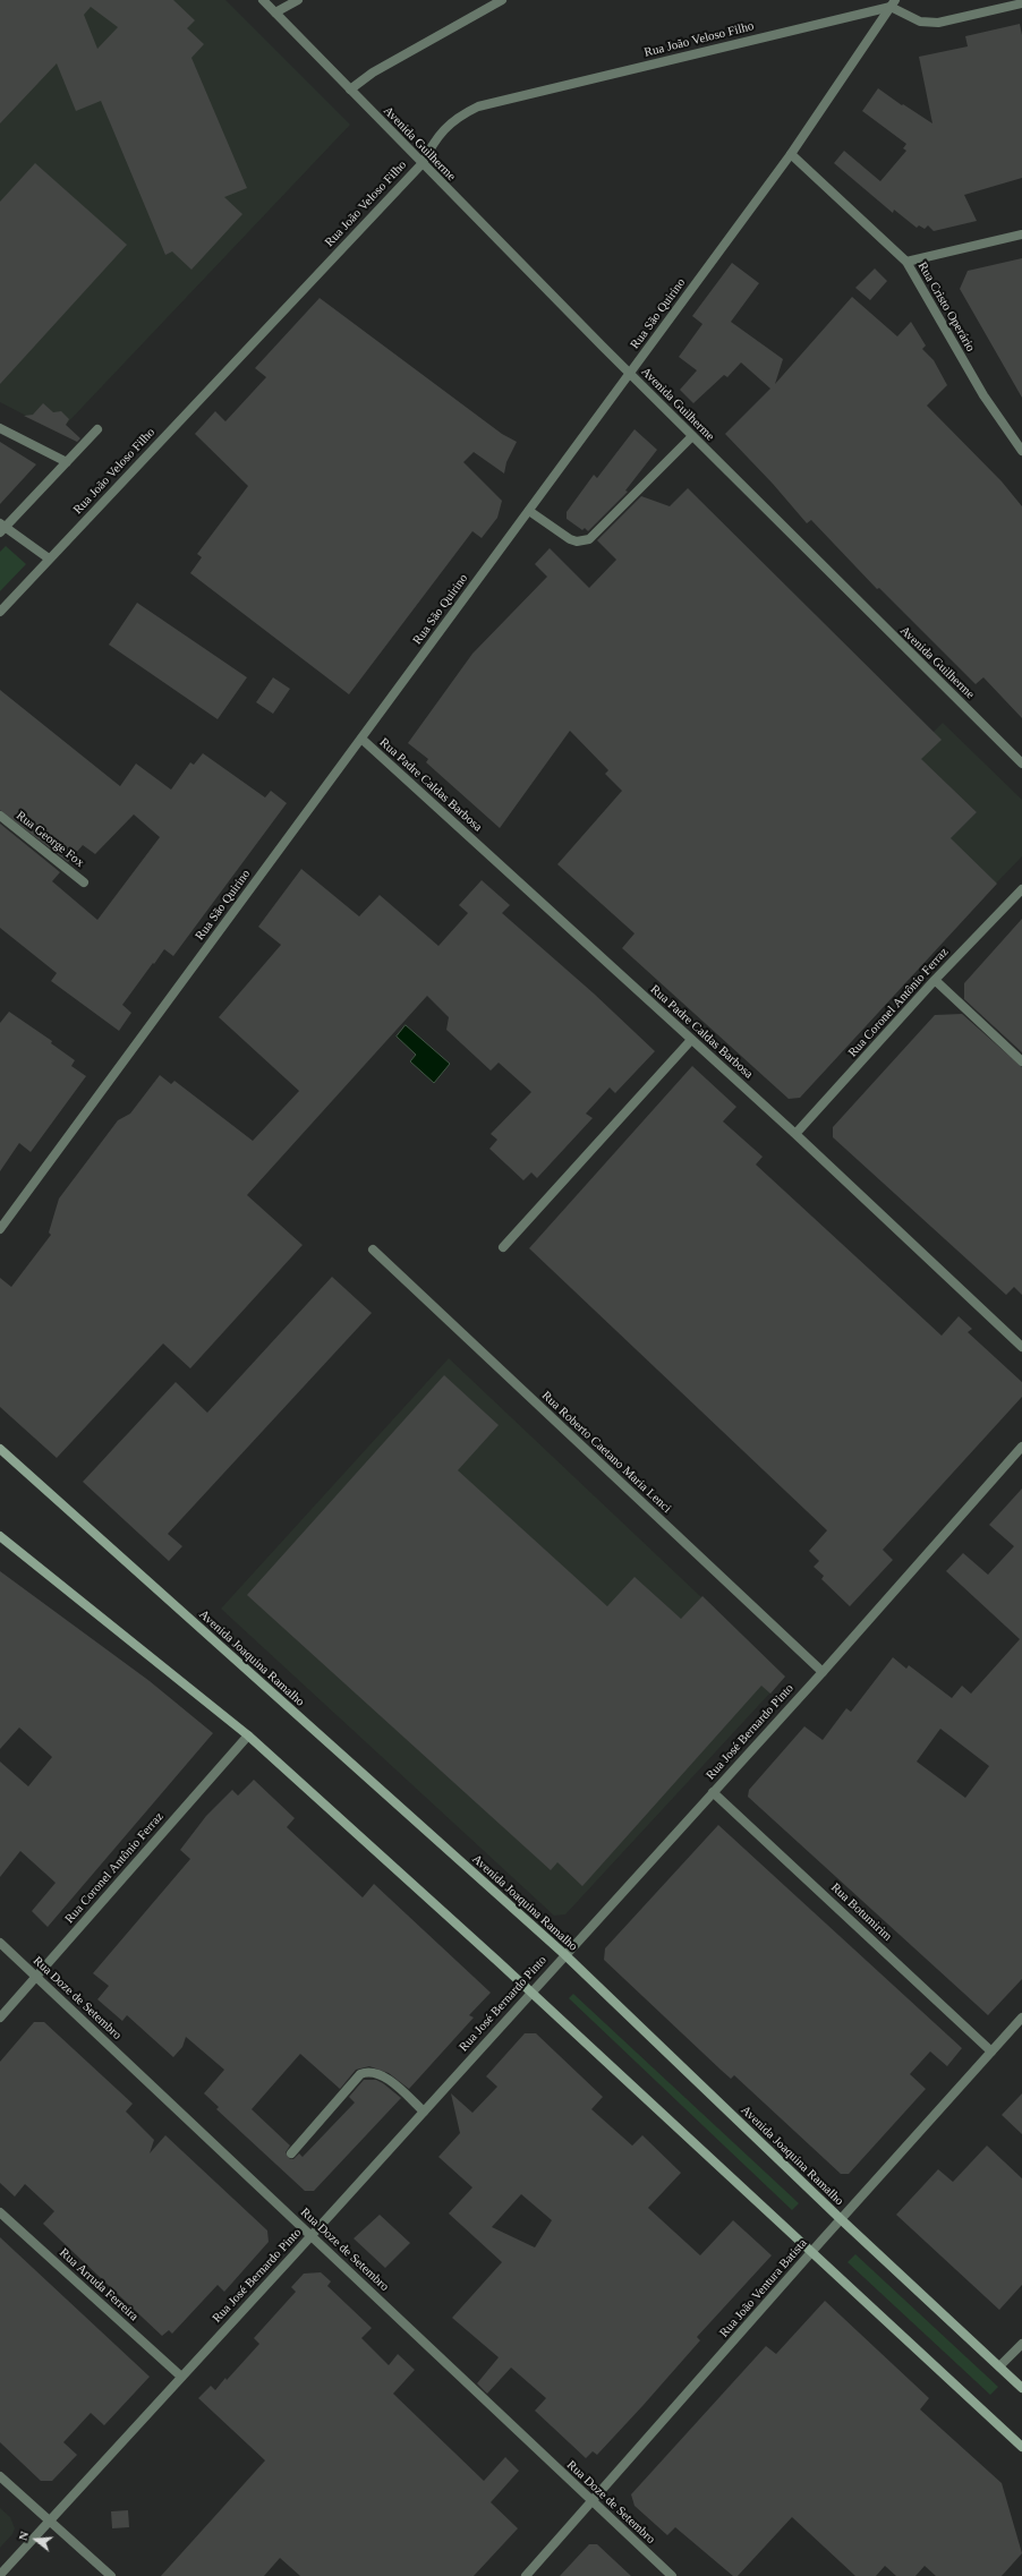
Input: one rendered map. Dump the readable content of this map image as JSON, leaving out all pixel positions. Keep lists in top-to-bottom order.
{
  "streets": {
    "main road": ["Avenida Joaquina Ramalho"],
    "street": [
      "Rua João Veloso Filho",
      "Avenida Guilherme",
      "Rua Cristo Operário",
      "Rua São Quirino",
      "Rua Padre Caldas Barbosa",
      "Rua George Fox",
      "Rua Coronel Antônio Ferraz",
      "Rua Roberto Caetano Maria Lenci",
      "Rua José Bernardo Pinto",
      "Rua Botumirim",
      "Rua Doze de Setembro",
      "Rua Arruda Ferreira",
      "Rua João Ventura Batista"
    ]
  },
  "crossings": [
    ["Rua João Veloso Filho", "Avenida Guilherme"],
    ["Rua João Veloso Filho", "Rua São Quirino"],
    ["Avenida Guilherme", "Rua São Quirino"],
    ["Rua Cristo Operário", "Rua São Quirino"],
    ["Rua São Quirino", "Rua Padre Caldas Barbosa"],
    ["Rua Padre Caldas Barbosa", "Rua Coronel Antônio Ferraz"],
    ["Rua Coronel Antônio Ferraz", "Rua Doze de Setembro"],
    ["Rua Roberto Caetano Maria Lenci", "Rua José Bernardo Pinto"],
    ["Avenida Joaquina Ramalho", "Rua José Bernardo Pinto"],
    ["Avenida Joaquina Ramalho", "Rua João Ventura Batista"],
    ["Rua José Bernardo Pinto", "Rua Botumirim"],
    ["Rua José Bernardo Pinto", "Rua Doze de Setembro"],
    ["Rua José Bernardo Pinto", "Rua Arruda Ferreira"],
    ["Rua Botumirim", "Rua João Ventura Batista"],
    ["Rua Doze de Setembro", "Rua João Ventura Batista"]
  ],
  "north": "left"
}
